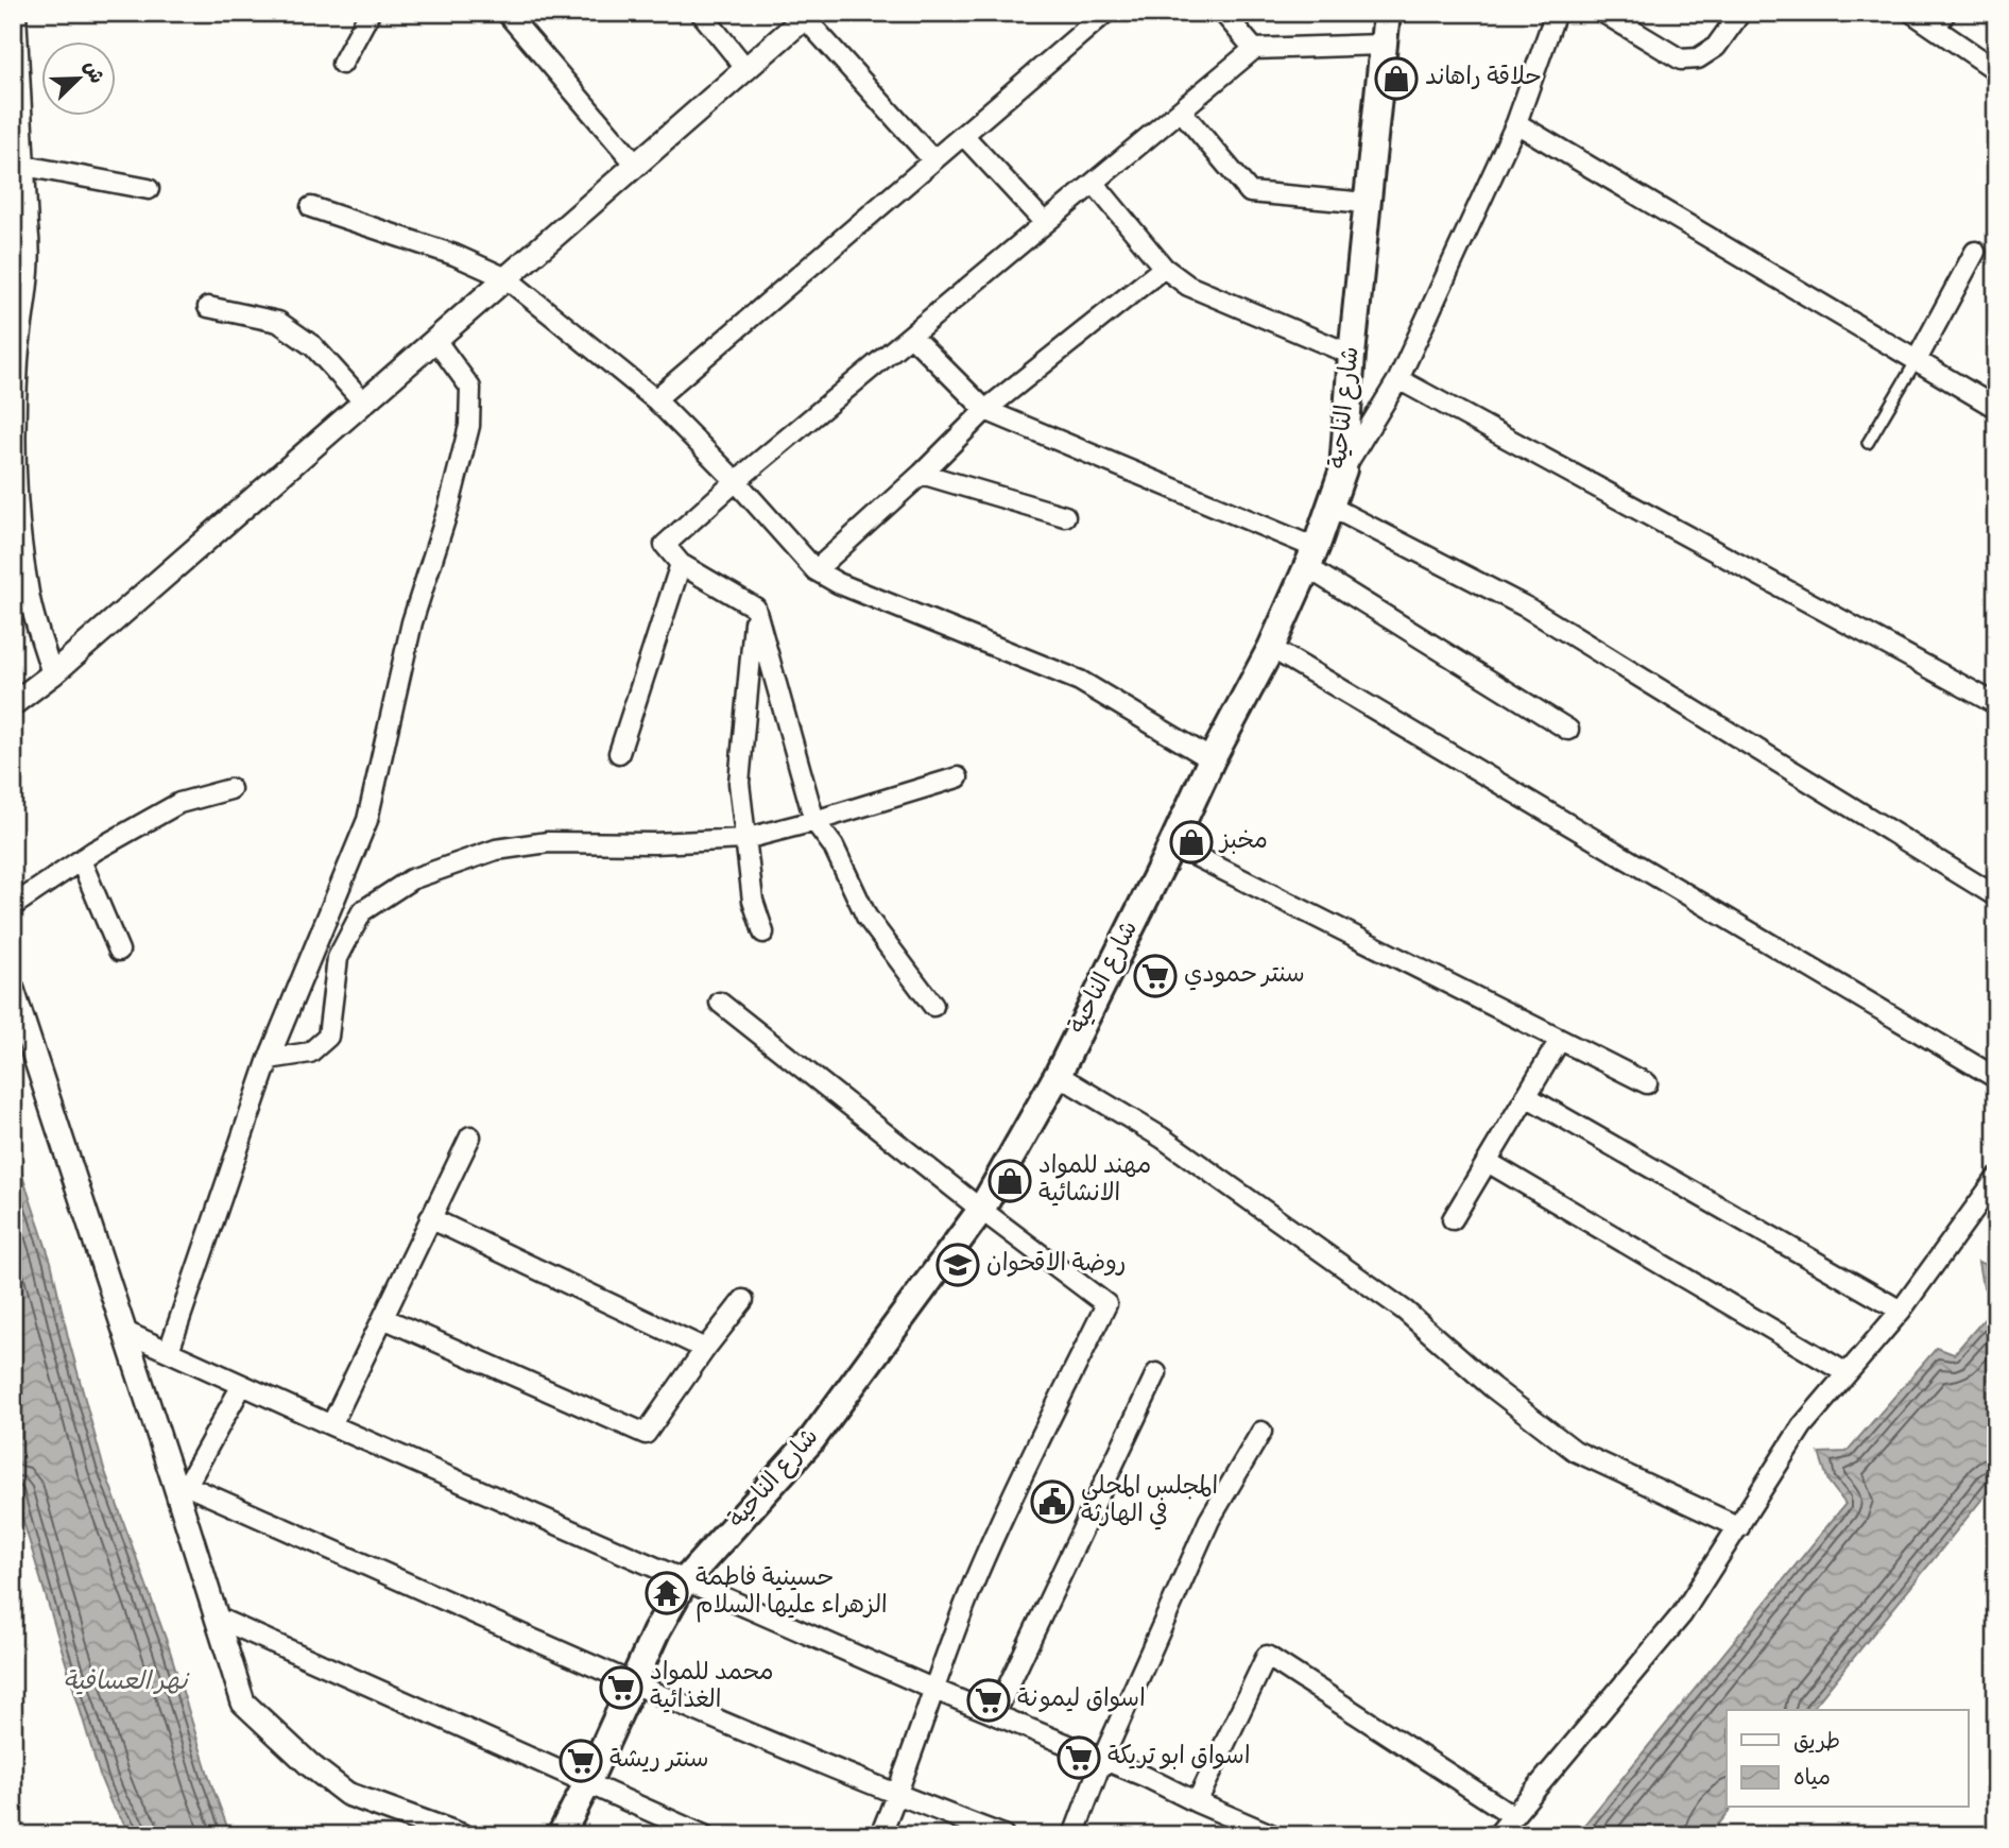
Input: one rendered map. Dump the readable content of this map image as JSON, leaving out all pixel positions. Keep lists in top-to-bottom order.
{
  "streets": {
    "main road": ["شارع الناحية"]
  },
  "water": ["نهر العسافية"],
  "places": {
    "shop": ["حلاقة راهاند", "مخبز", "مهند للمواد الانشائية"],
    "supermarket": [
      "سنتر حمودي",
      "محمد للمواد الغذائية",
      "اسواق ليمونة",
      "اسواق ابو تريكة",
      "سنتر ريشة"
    ],
    "school or university": ["روضة الاقحوان"],
    "public building": ["المجلس المحلي في الهارثة"],
    "temple": ["حسينية فاطمة الزهراء عليها السلام"]
  },
  "legend": ["طريق", "مياه"],
  "north": "top right"
}
